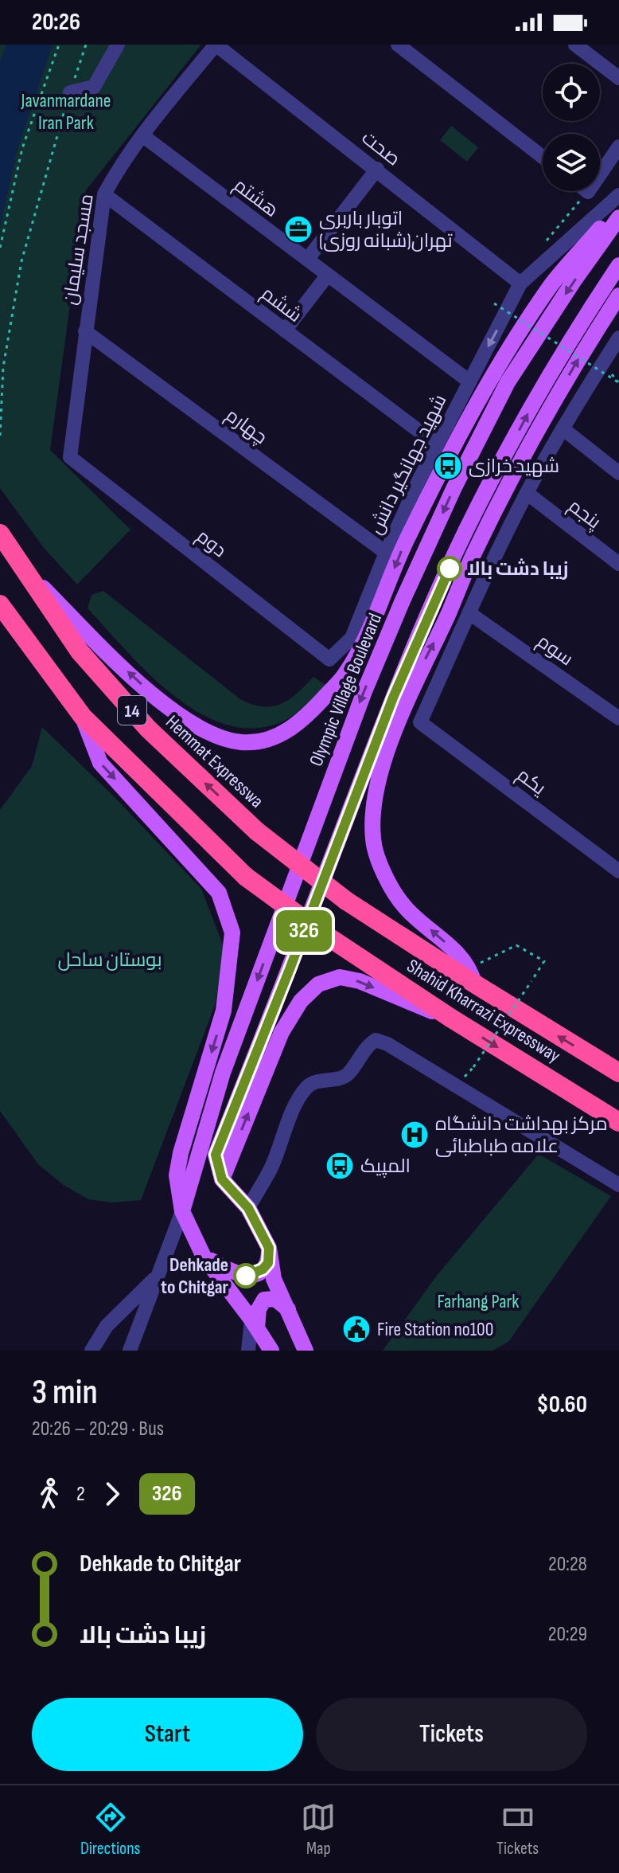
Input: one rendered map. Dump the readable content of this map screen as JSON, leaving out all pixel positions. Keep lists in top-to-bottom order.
{
  "streets": {
    "highway": ["14", "Hemmat Expresswa", "Shahid Kharrazi Expressway"],
    "main road": ["Olympic Village Boulevard"],
    "street": [
      "صحت",
      "هشتم",
      "مسجد سلیمان",
      "ششم",
      "چهارم",
      "شهید جهانگیر دانش",
      "پنجم",
      "دوم",
      "سوم",
      "یکم"
    ]
  },
  "crossings": [
    ["صحت", "مسجد سلیمان"],
    ["صحت", "شهید جهانگیر دانش"],
    ["هشتم", "مسجد سلیمان"],
    ["هشتم", "شهید جهانگیر دانش"],
    ["مسجد سلیمان", "ششم"],
    ["مسجد سلیمان", "چهارم"],
    ["مسجد سلیمان", "دوم"],
    ["ششم", "شهید جهانگیر دانش"],
    ["چهارم", "شهید جهانگیر دانش"],
    ["شهید جهانگیر دانش", "دوم"],
    ["سوم", "یکم"],
    ["14", "Hemmat Expresswa"],
    ["14", "Shahid Kharrazi Expressway"],
    ["Hemmat Expresswa", "Shahid Kharrazi Expressway"]
  ],
  "parks": ["Javanmardane Iran Park", "بوستان ساحل", "Farhang Park"],
  "places": {
    "office": ["اتوبار باربری تهران(شبانه روزی)"],
    "bus stop": ["شهید خرازی", "المپیک"],
    "other": ["زیبا دشت بالا", "Dehkade to Chitgar"],
    "hospital": ["مرکز بهداشت دانشگاه علامه طباطبائی"],
    "public building": ["Fire Station no100"]
  },
  "lines": ["bus line 326"],
  "page": {
    "status": "20:26",
    "on_map": "326",
    "heading": ["3 min", "20:26 – 20:29 · Bus", "$0.60"],
    "legs": ["2", "326"],
    "list": [
      {
        "name": "Dehkade to Chitgar",
        "value": "20:28"
      },
      {
        "name": "زیبا دشت بالا",
        "value": "20:29"
      }
    ],
    "buttons": ["Start", "Tickets"],
    "tabs": ["Directions", "Map", "Tickets"]
  }
}
